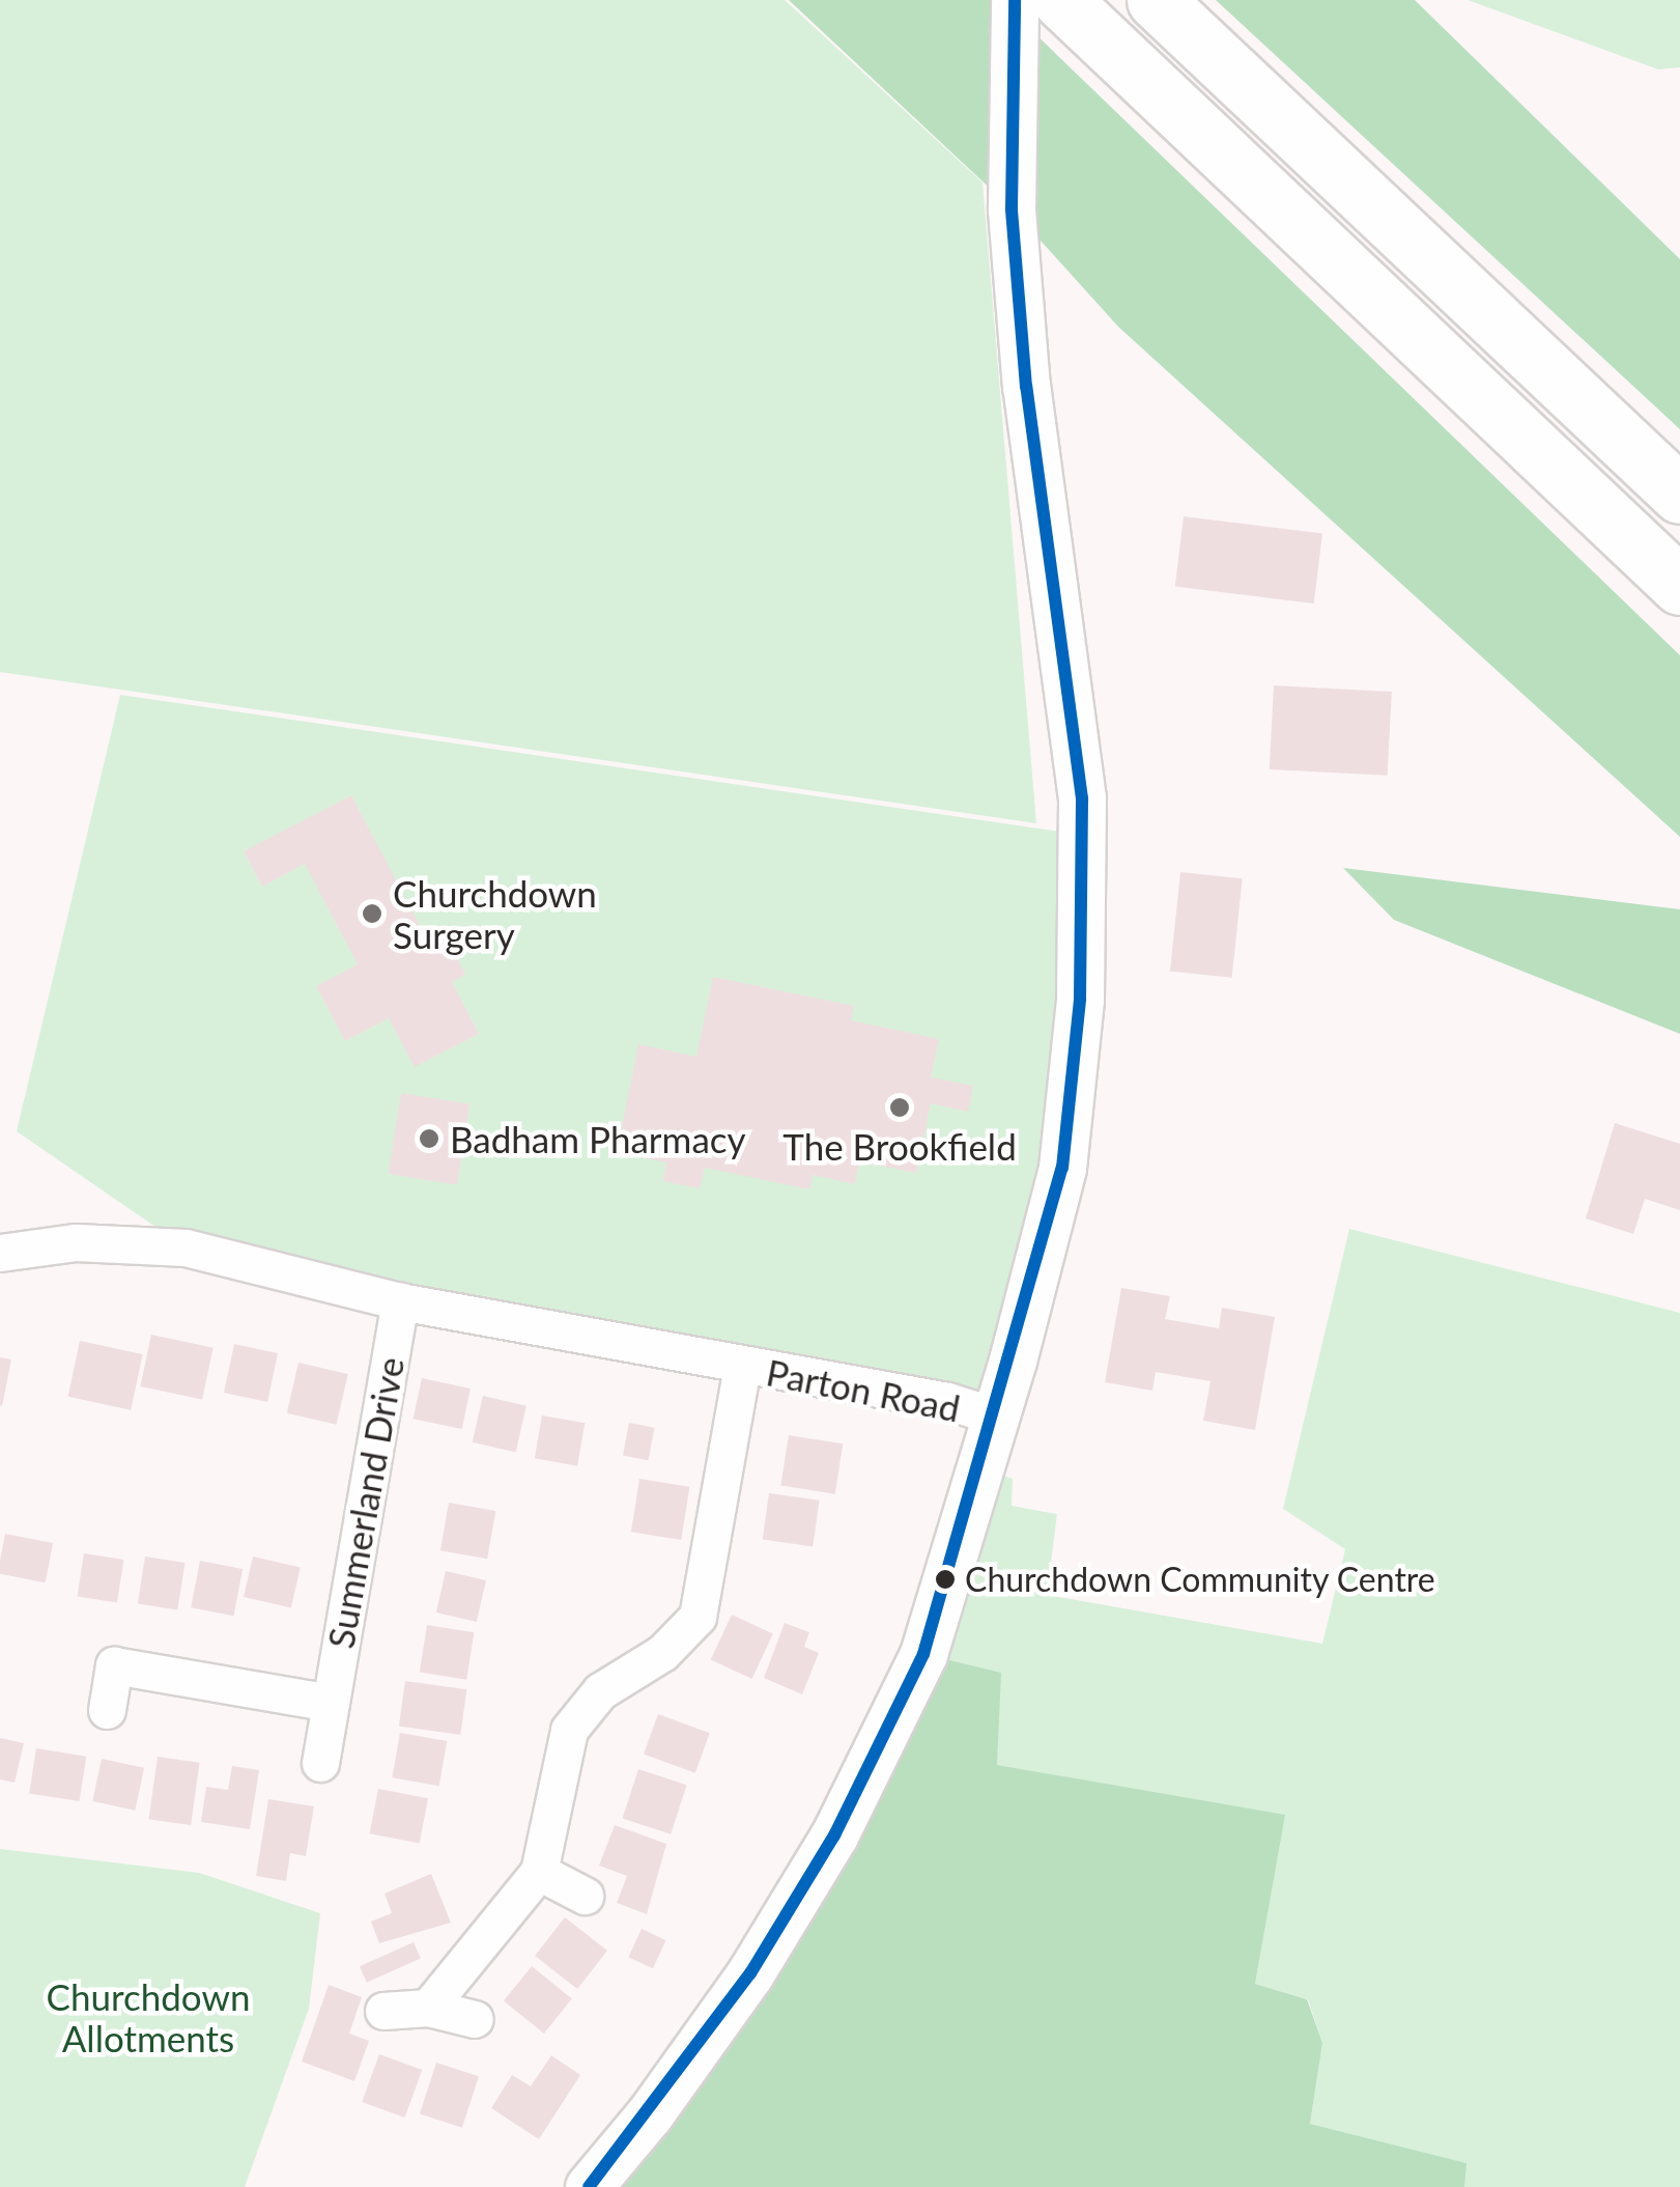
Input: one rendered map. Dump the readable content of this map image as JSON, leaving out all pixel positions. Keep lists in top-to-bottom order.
{
  "streets": {
    "street": ["Parton Road", "Summerland Drive"]
  },
  "crossings": [
    ["Parton Road", "Summerland Drive"]
  ],
  "parks": ["Churchdown Allotments"],
  "places": [
    "Churchdown Surgery",
    "The Brookfield",
    "Badham Pharmacy",
    "Churchdown Community Centre"
  ]
}
